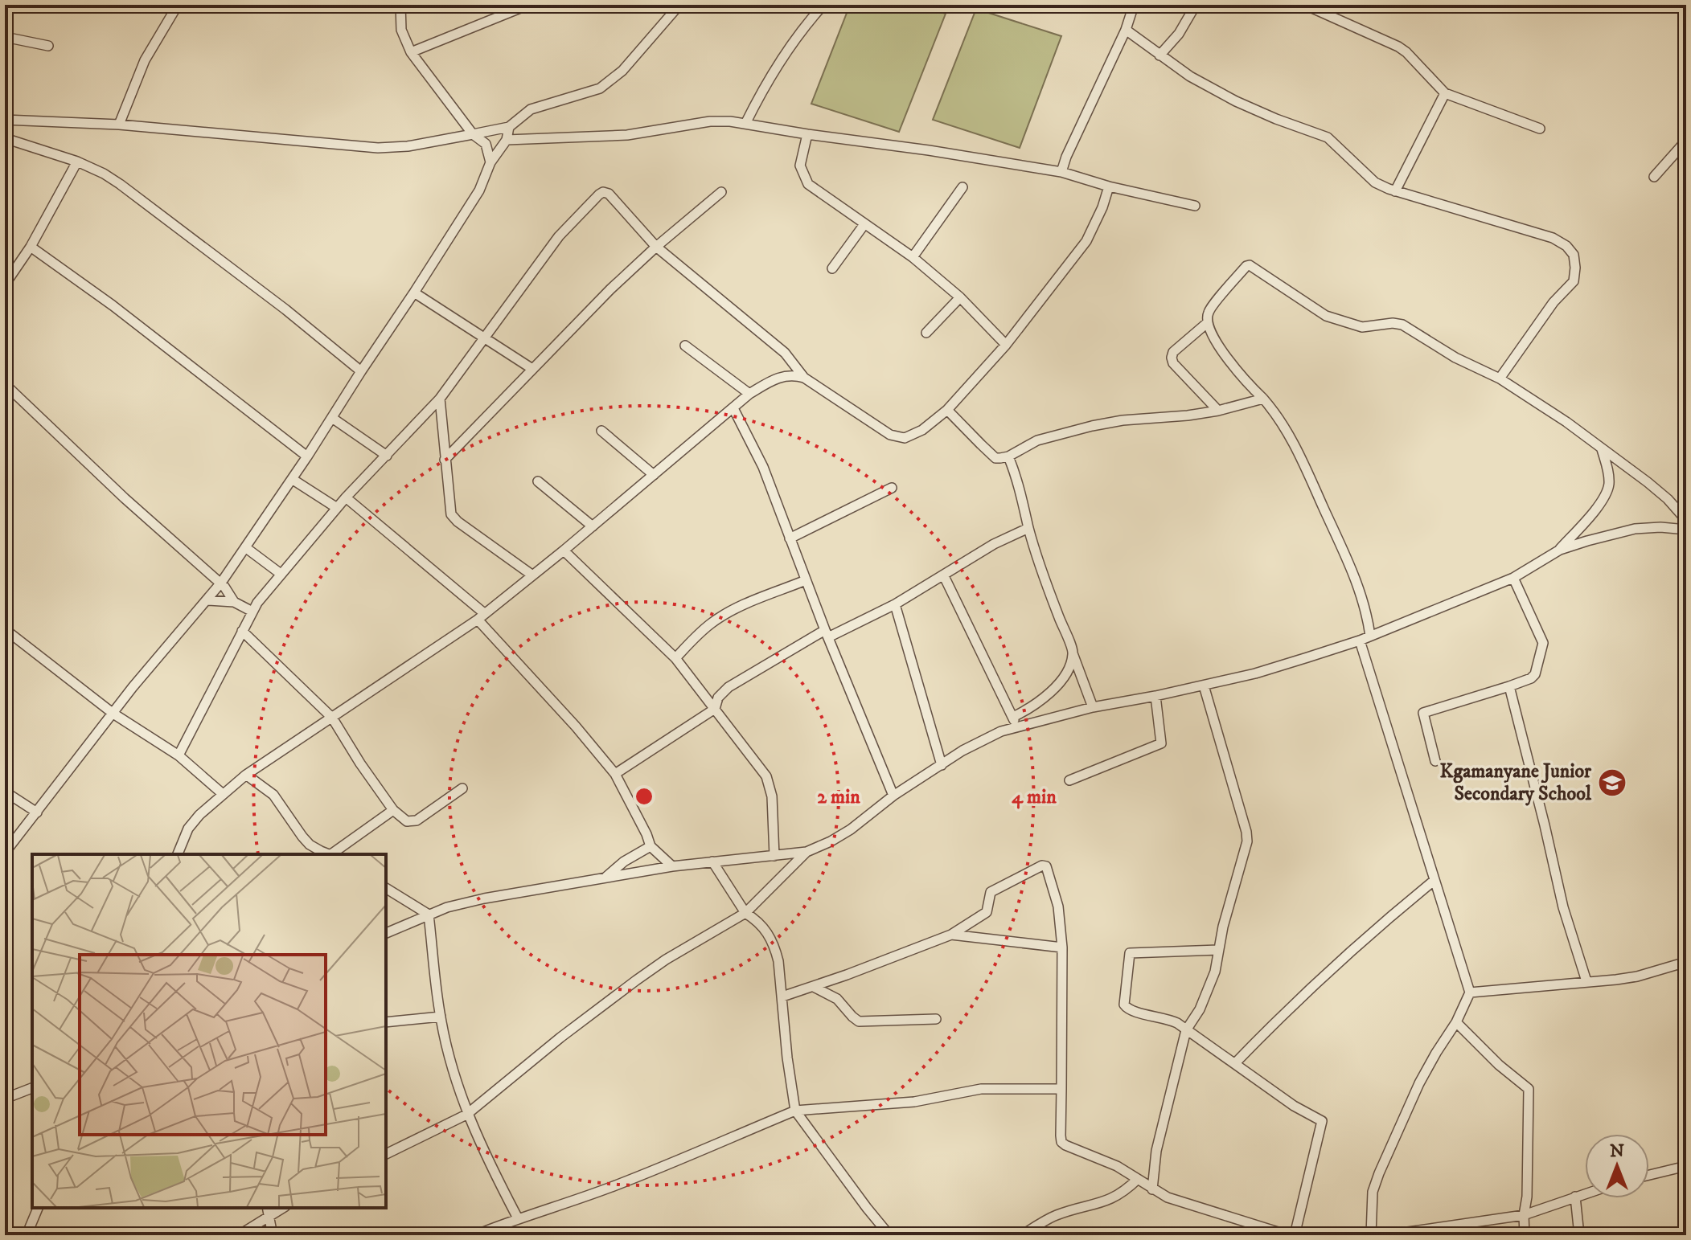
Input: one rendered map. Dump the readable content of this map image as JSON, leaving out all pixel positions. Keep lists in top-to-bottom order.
{
  "places": {
    "school or university": ["Kgamanyane Junior Secondary School"]
  },
  "north": "top",
  "rings": ["2 min", "4 min"]
}
